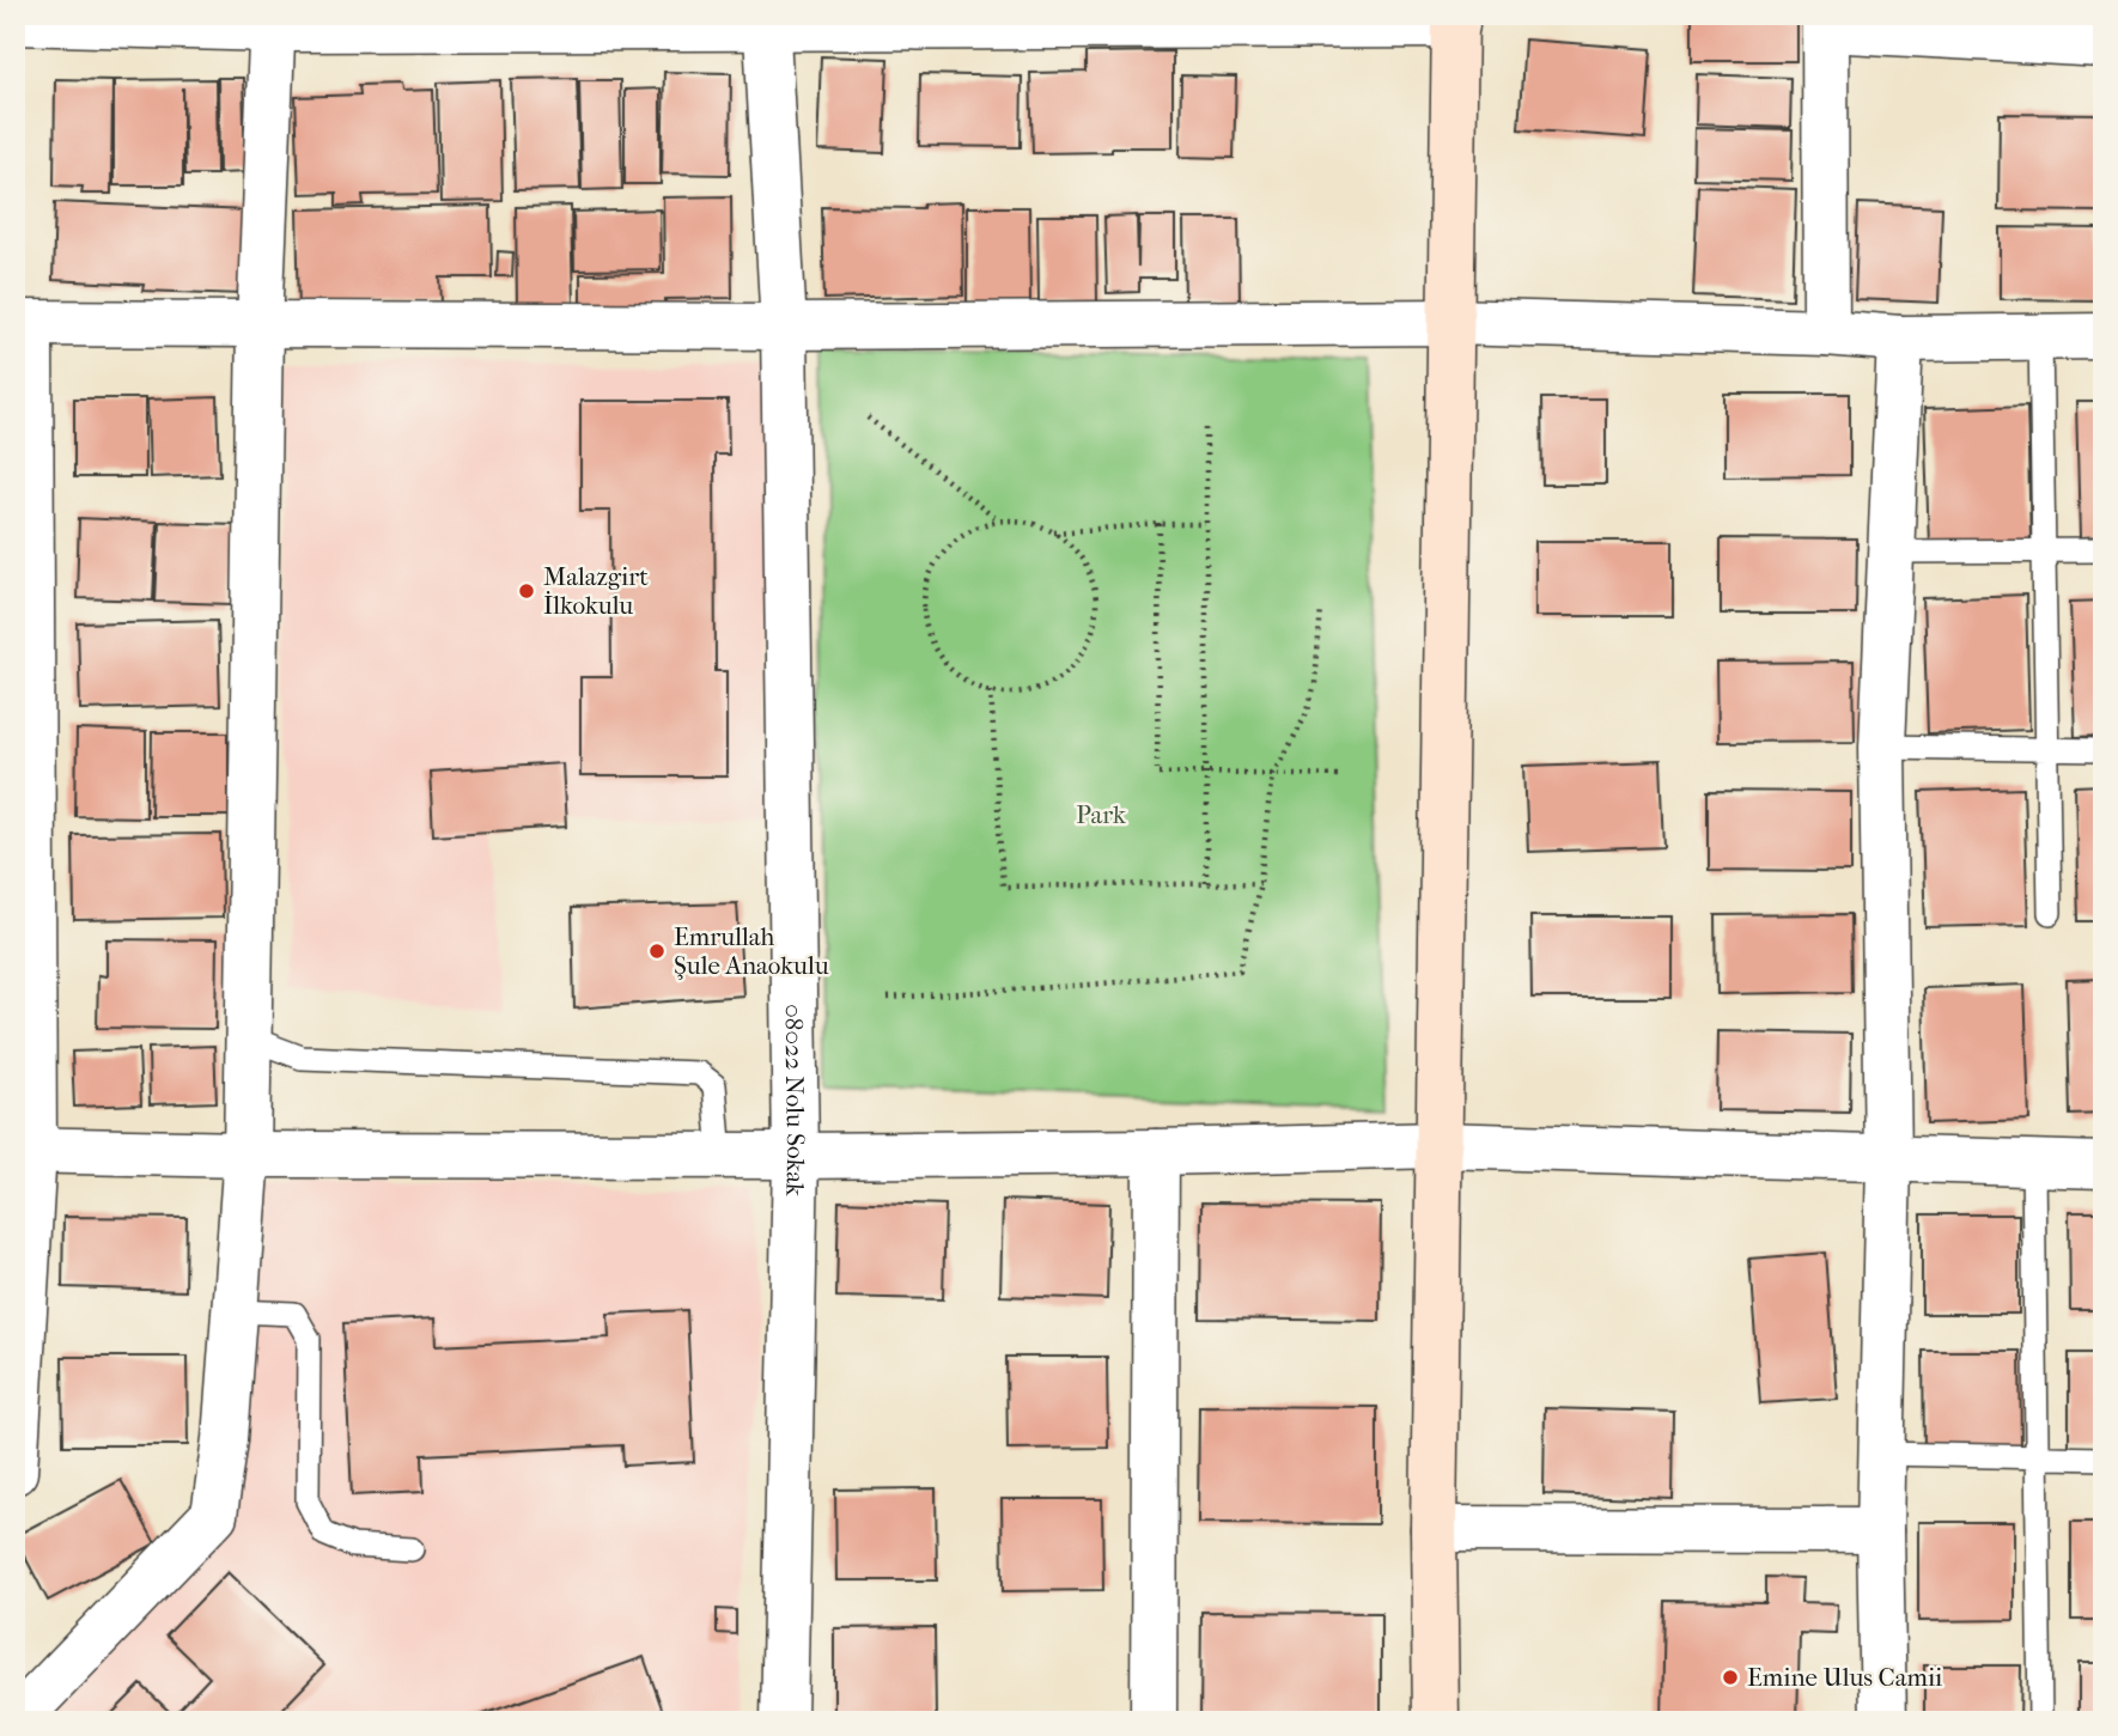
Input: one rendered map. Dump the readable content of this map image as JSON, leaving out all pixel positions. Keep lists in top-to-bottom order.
{
  "streets": {
    "street": ["08022 Nolu Sokak"]
  },
  "parks": ["Park"],
  "places": ["Malazgirt İlkokulu", "Emrullah Şule Anaokulu", "Emine Ulus Camii"]
}
